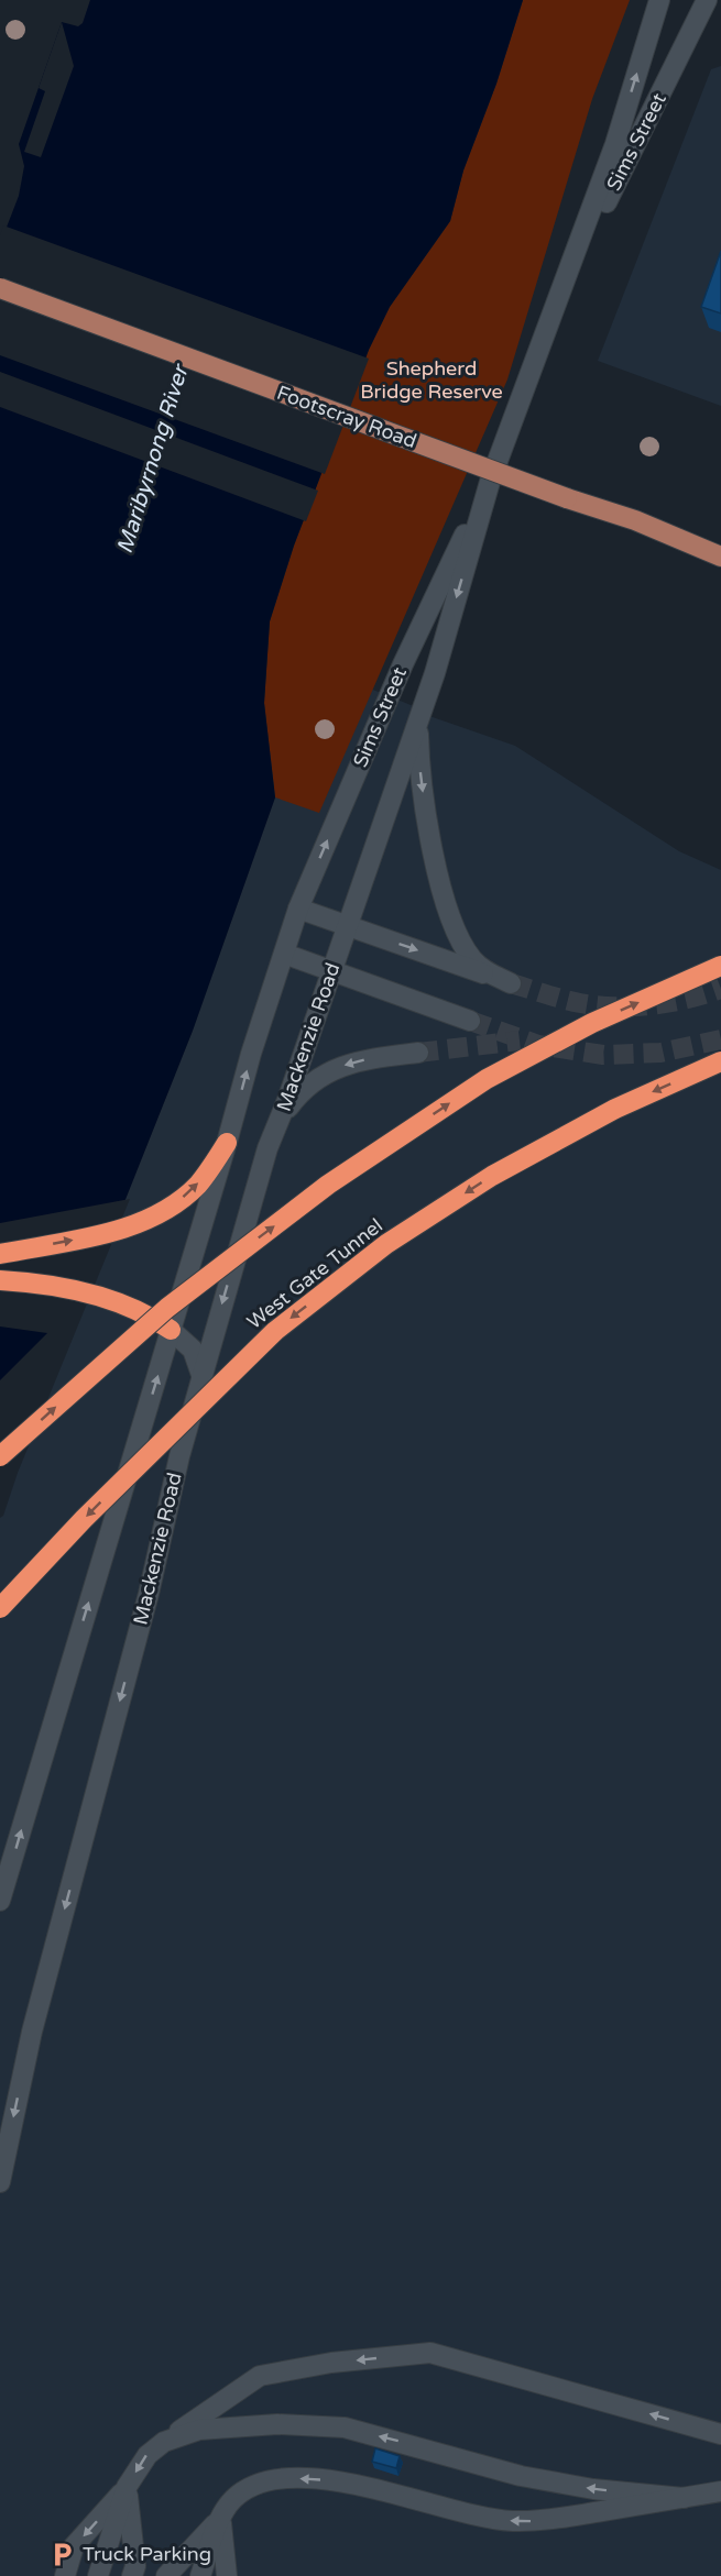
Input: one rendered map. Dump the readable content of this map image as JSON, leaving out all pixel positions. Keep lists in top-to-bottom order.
{
  "streets": {
    "highway": ["West Gate Tunnel"],
    "main road": ["Footscray Road"],
    "street": ["Sims Street", "Mackenzie Road"]
  },
  "crossings": [
    ["Sims Street", "Mackenzie Road"]
  ],
  "water": ["Maribyrnong River"],
  "parks": ["Shepherd Bridge Reserve"],
  "places": {
    "parking": ["Truck Parking"]
  }
}
